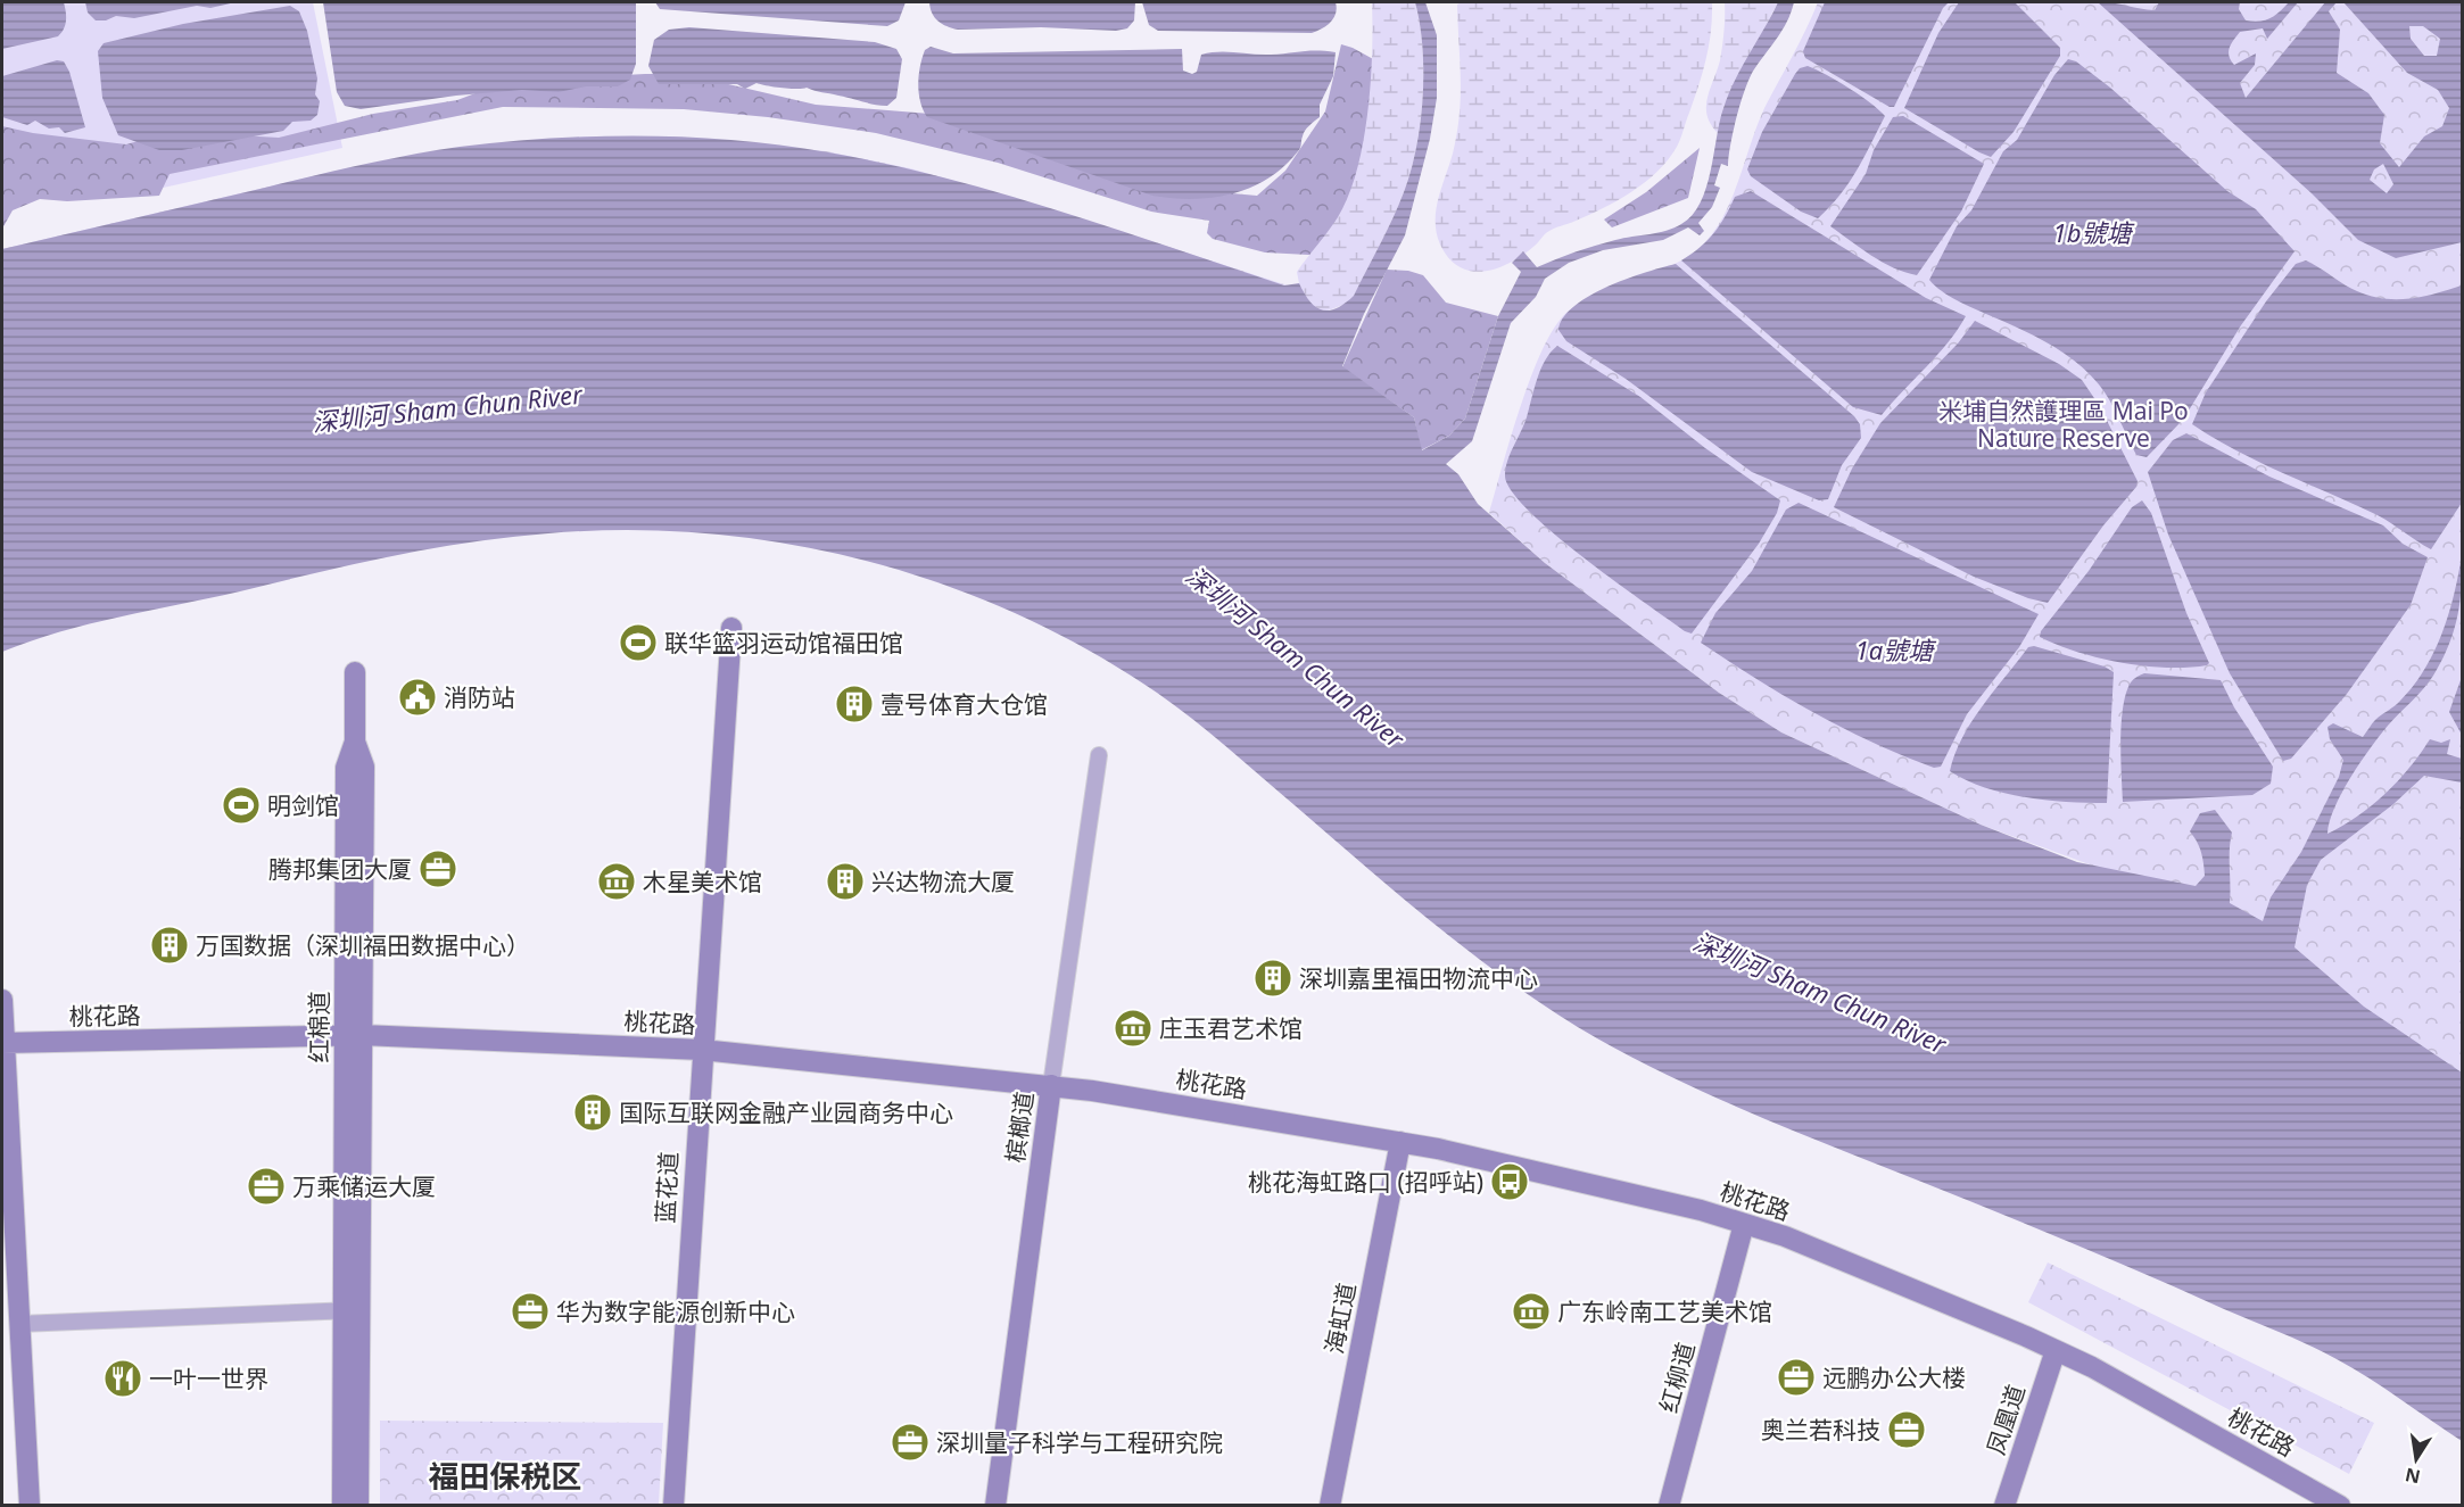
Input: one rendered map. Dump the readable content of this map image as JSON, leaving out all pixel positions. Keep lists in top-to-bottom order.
{
  "streets": {
    "main road": [
      "桃花路",
      "红棉道",
      "槟榔道",
      "蓝花道",
      "海虹道",
      "红柳道",
      "凤凰道"
    ]
  },
  "crossings": [
    ["桃花路", "红棉道"],
    ["桃花路", "槟榔道"],
    ["桃花路", "蓝花道"],
    ["桃花路", "海虹道"],
    ["桃花路", "红柳道"],
    ["桃花路", "凤凰道"]
  ],
  "districts": ["福田保税区"],
  "water": ["1b號塘", "深圳河 Sham Chun River", "1a號塘"],
  "parks": ["米埔自然護理區 Mai Po Nature Reserve"],
  "places": {
    "sports": ["联华篮羽运动馆福田馆", "明剑馆"],
    "public building": ["消防站"],
    "building": [
      "壹号体育大仓馆",
      "兴达物流大厦",
      "万国数据（深圳福田数据中心）",
      "深圳嘉里福田物流中心",
      "国际互联网金融产业园商务中心"
    ],
    "office": [
      "腾邦集团大厦",
      "万乘储运大厦",
      "华为数字能源创新中心",
      "远鹏办公大楼",
      "奥兰若科技",
      "深圳量子科学与工程研究院"
    ],
    "museum": ["木星美术馆", "庄玉君艺术馆", "广东岭南工艺美术馆"],
    "bus stop": ["桃花海虹路口 (招呼站)"],
    "restaurant": ["一叶一世界"]
  },
  "north": "bottom"
}
